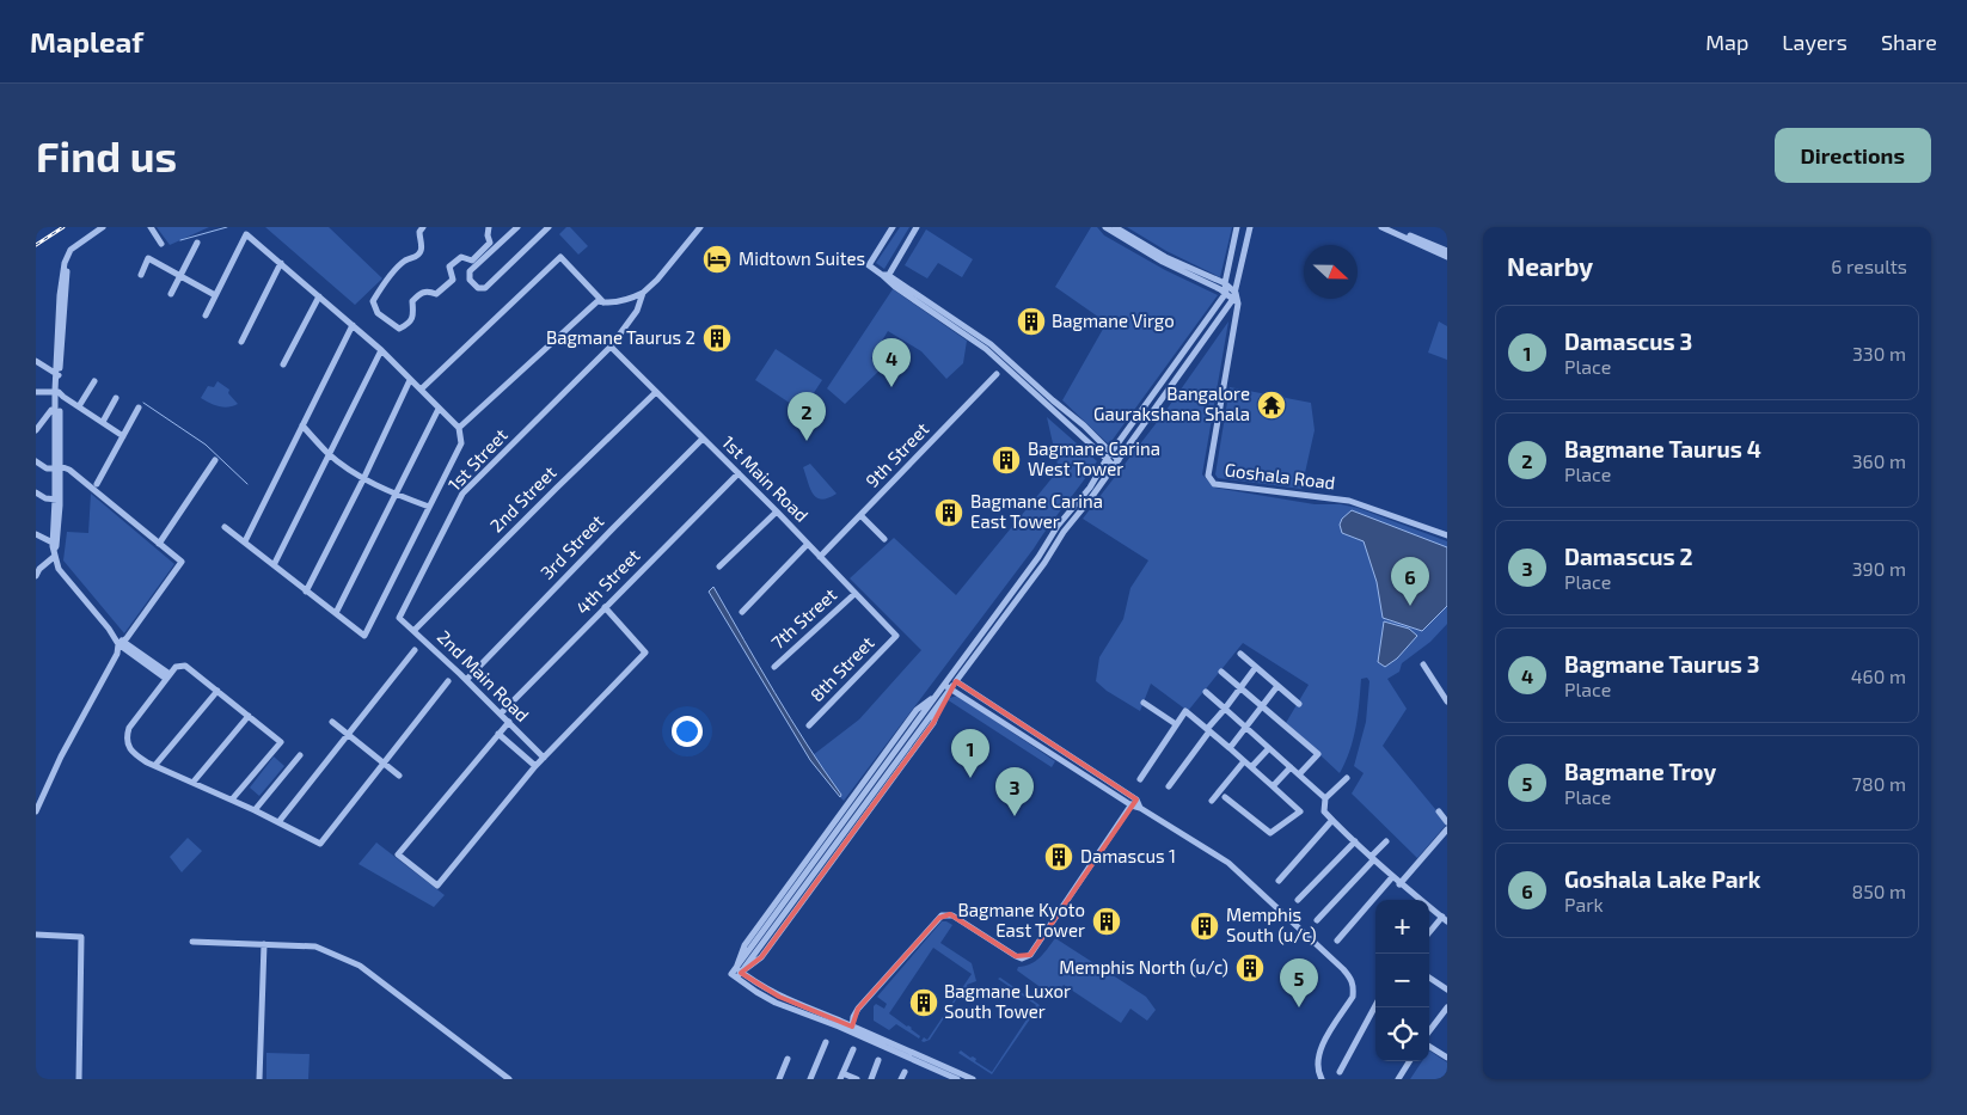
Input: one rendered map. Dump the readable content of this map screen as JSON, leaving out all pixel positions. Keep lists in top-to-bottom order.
{
  "streets": {
    "street": [
      "9th Street",
      "1st Street",
      "Goshala Road",
      "1st Main Road",
      "2nd Street",
      "3rd Street",
      "4th Street",
      "7th Street",
      "8th Street",
      "2nd Main Road"
    ]
  },
  "crossings": [
    ["9th Street", "1st Main Road"],
    ["1st Street", "1st Main Road"],
    ["1st Street", "2nd Main Road"],
    ["1st Main Road", "2nd Street"],
    ["1st Main Road", "3rd Street"],
    ["1st Main Road", "4th Street"],
    ["1st Main Road", "7th Street"],
    ["1st Main Road", "8th Street"],
    ["2nd Street", "2nd Main Road"],
    ["3rd Street", "2nd Main Road"],
    ["4th Street", "2nd Main Road"]
  ],
  "places": {
    "hotel": ["Midtown Suites"],
    "building": [
      "Bagmane Virgo",
      "Bagmane Taurus 2",
      "Bagmane Carina West Tower",
      "Bagmane Carina East Tower",
      "Damascus 1",
      "Bagmane Kyoto East Tower",
      "Memphis South (u/c)",
      "Memphis North (u/c)",
      "Bagmane Luxor South Tower"
    ],
    "temple": ["Bangalore Gaurakshana Shala"]
  },
  "north": "right",
  "page": {
    "header": "Mapleaf",
    "nav": ["Map", "Layers", "Share"],
    "buttons": "Directions",
    "title": "Find us",
    "heading": ["Nearby", "6 results"],
    "list": [
      {
        "mark": "1",
        "name": "Damascus 3",
        "note": "Place",
        "value": "330 m"
      },
      {
        "mark": "2",
        "name": "Bagmane Taurus 4",
        "note": "Place",
        "value": "360 m"
      },
      {
        "mark": "3",
        "name": "Damascus 2",
        "note": "Place",
        "value": "390 m"
      },
      {
        "mark": "4",
        "name": "Bagmane Taurus 3",
        "note": "Place",
        "value": "460 m"
      },
      {
        "mark": "5",
        "name": "Bagmane Troy",
        "note": "Place",
        "value": "780 m"
      },
      {
        "mark": "6",
        "name": "Goshala Lake Park",
        "note": "Park",
        "value": "850 m"
      }
    ],
    "pins": [
      "4",
      "2",
      "6",
      "1",
      "3",
      "5"
    ],
    "map_buttons": ["+", "−"]
  }
}
